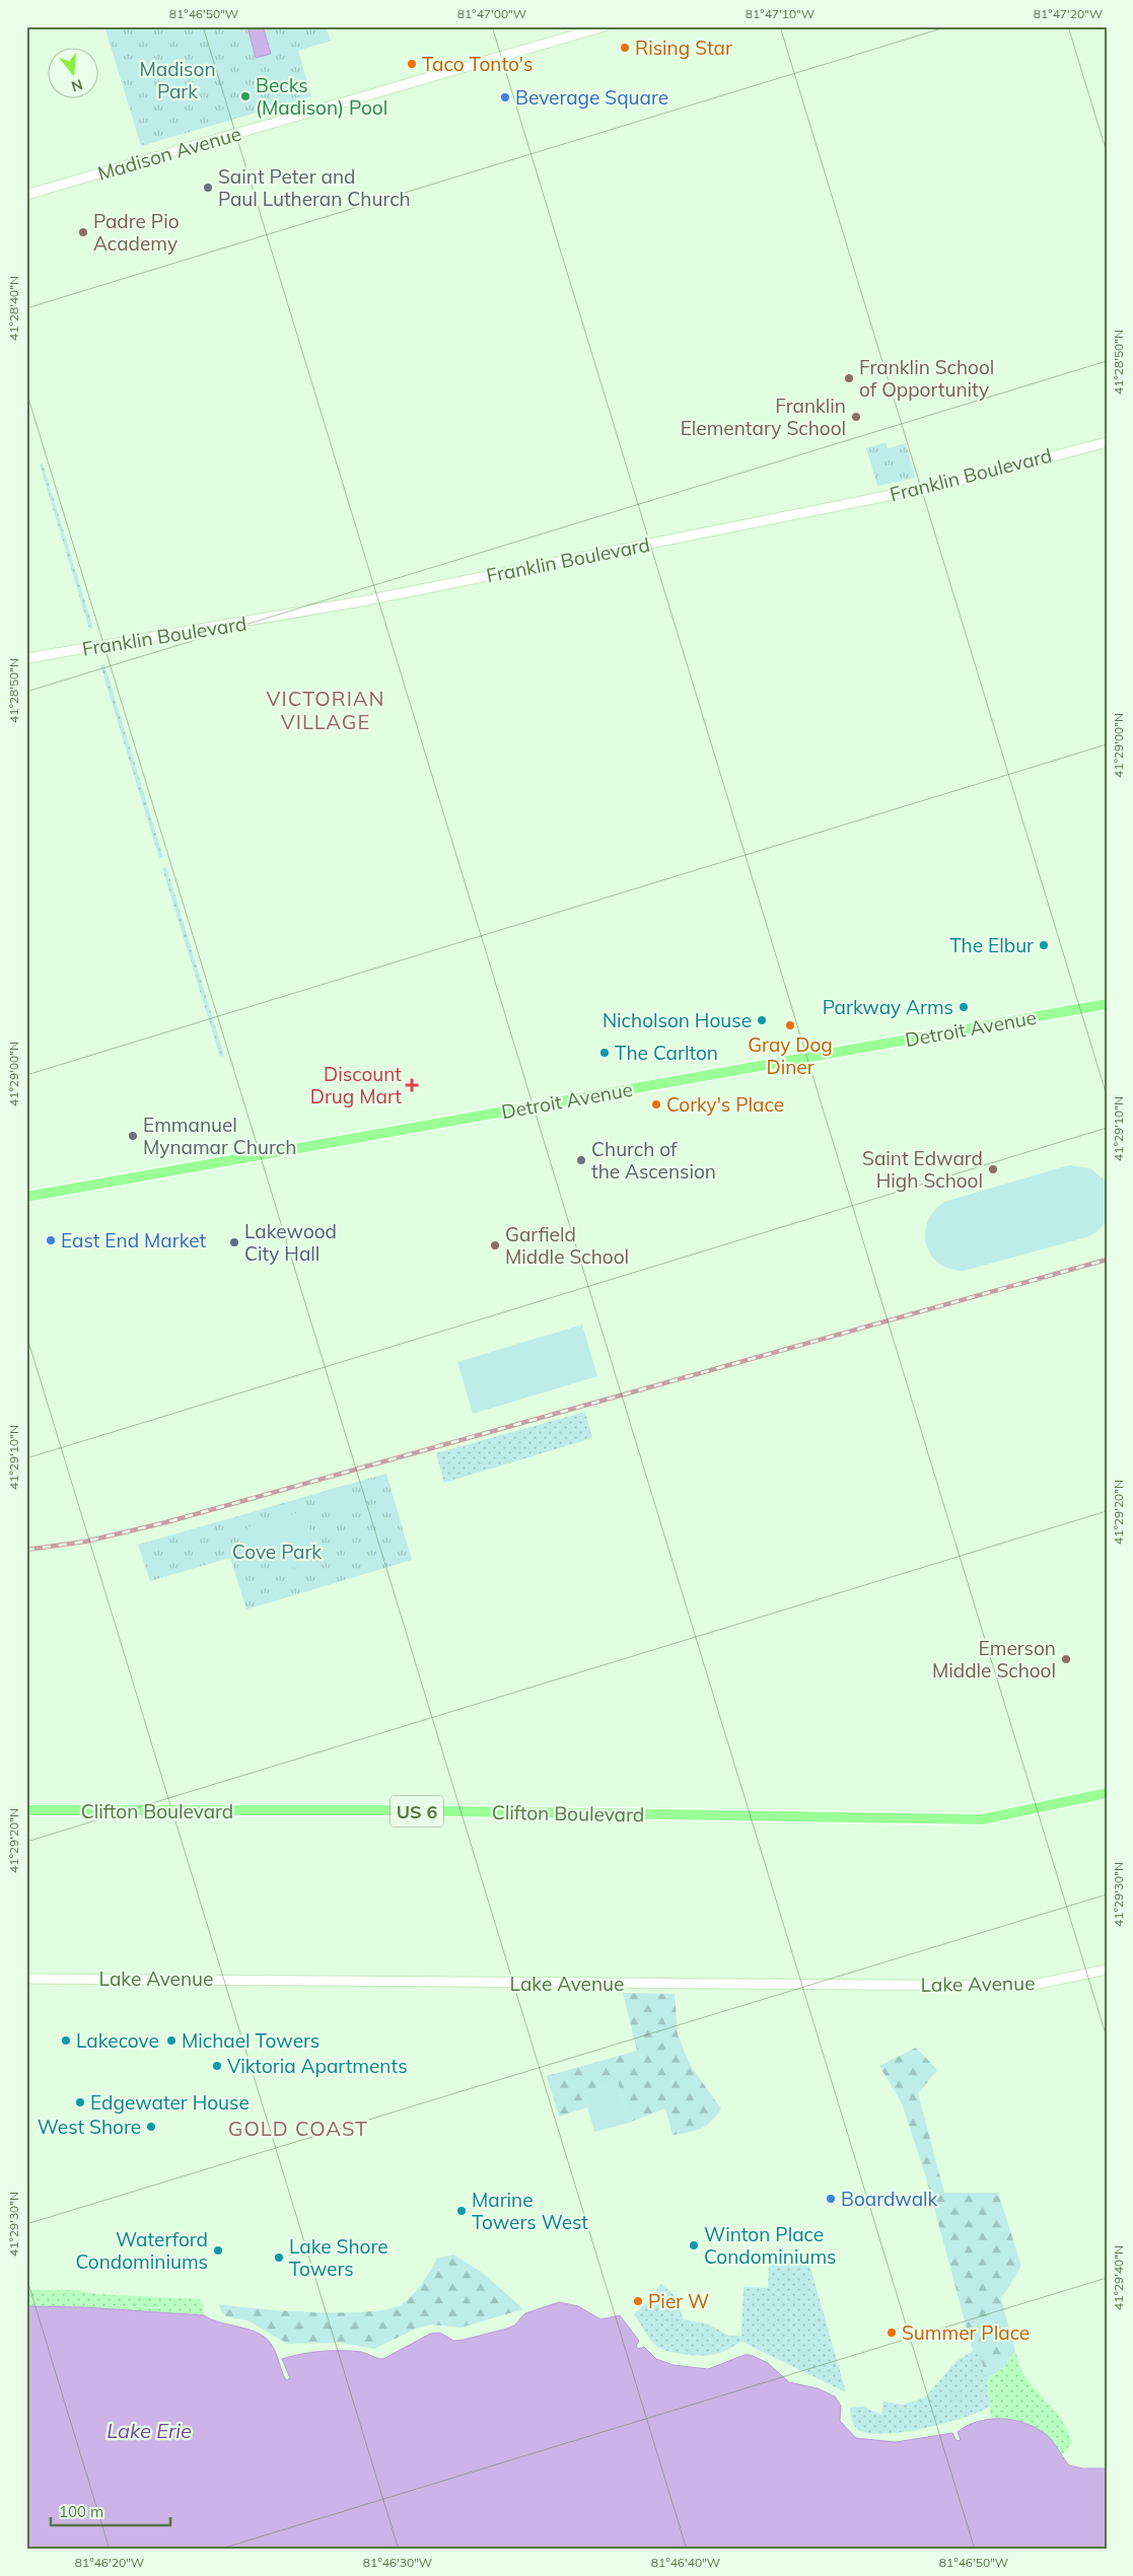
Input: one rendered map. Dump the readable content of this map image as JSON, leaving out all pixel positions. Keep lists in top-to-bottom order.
{
  "streets": {
    "main road": ["Detroit Avenue", "Clifton Boulevard", "US 6"],
    "street": ["Madison Avenue", "Franklin Boulevard", "Lake Avenue"]
  },
  "districts": ["VICTORIAN VILLAGE", "GOLD COAST"],
  "water": ["Lake Erie"],
  "parks": ["Madison Park", "Cove Park"],
  "places": {
    "other": [
      "Rising Star",
      "Taco Tonto's",
      "Becks (Madison) Pool",
      "Beverage Square",
      "Saint Peter and Paul Lutheran Church",
      "Padre Pio Academy",
      "Franklin School of Opportunity",
      "Franklin Elementary School",
      "The Elbur",
      "Parkway Arms",
      "Nicholson House",
      "Gray Dog Diner",
      "The Carlton",
      "Corky's Place",
      "Emmanuel Mynamar Church",
      "Church of the Ascension",
      "Saint Edward High School",
      "East End Market",
      "Lakewood City Hall",
      "Garfield Middle School",
      "Emerson Middle School",
      "Lakecove",
      "Michael Towers",
      "Viktoria Apartments",
      "Edgewater House",
      "West Shore",
      "Boardwalk",
      "Marine Towers West",
      "Winton Place Condominiums",
      "Waterford Condominiums",
      "Lake Shore Towers",
      "Pier W",
      "Summer Place"
    ],
    "health": ["Discount Drug Mart"]
  },
  "scale_bar": "100 m",
  "north": "bottom",
  "coordinates": [
    "81°46'50\"W",
    "81°47'00\"W",
    "81°47'10\"W",
    "81°47'20\"W",
    "41°28'40\"N",
    "41°28'50\"N",
    "41°29'00\"N",
    "41°29'10\"N",
    "41°29'20\"N",
    "41°29'30\"N",
    "41°29'40\"N",
    "81°46'20\"W",
    "81°46'30\"W",
    "81°46'40\"W"
  ]
}
